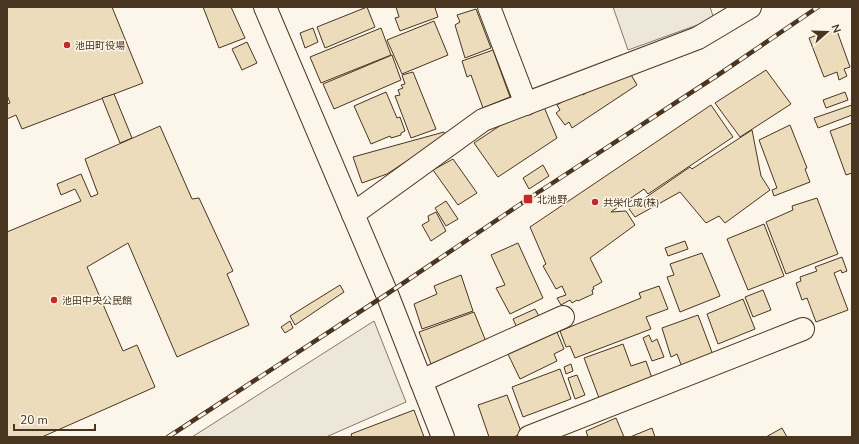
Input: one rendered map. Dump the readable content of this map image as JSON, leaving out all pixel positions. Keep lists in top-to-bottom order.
{
  "places": {
    "other": ["池田町役場", "共栄化成(株)", "池田中央公民館"],
    "transit": ["北池野"]
  },
  "scale_bar": "20 m",
  "north": "right"
}
